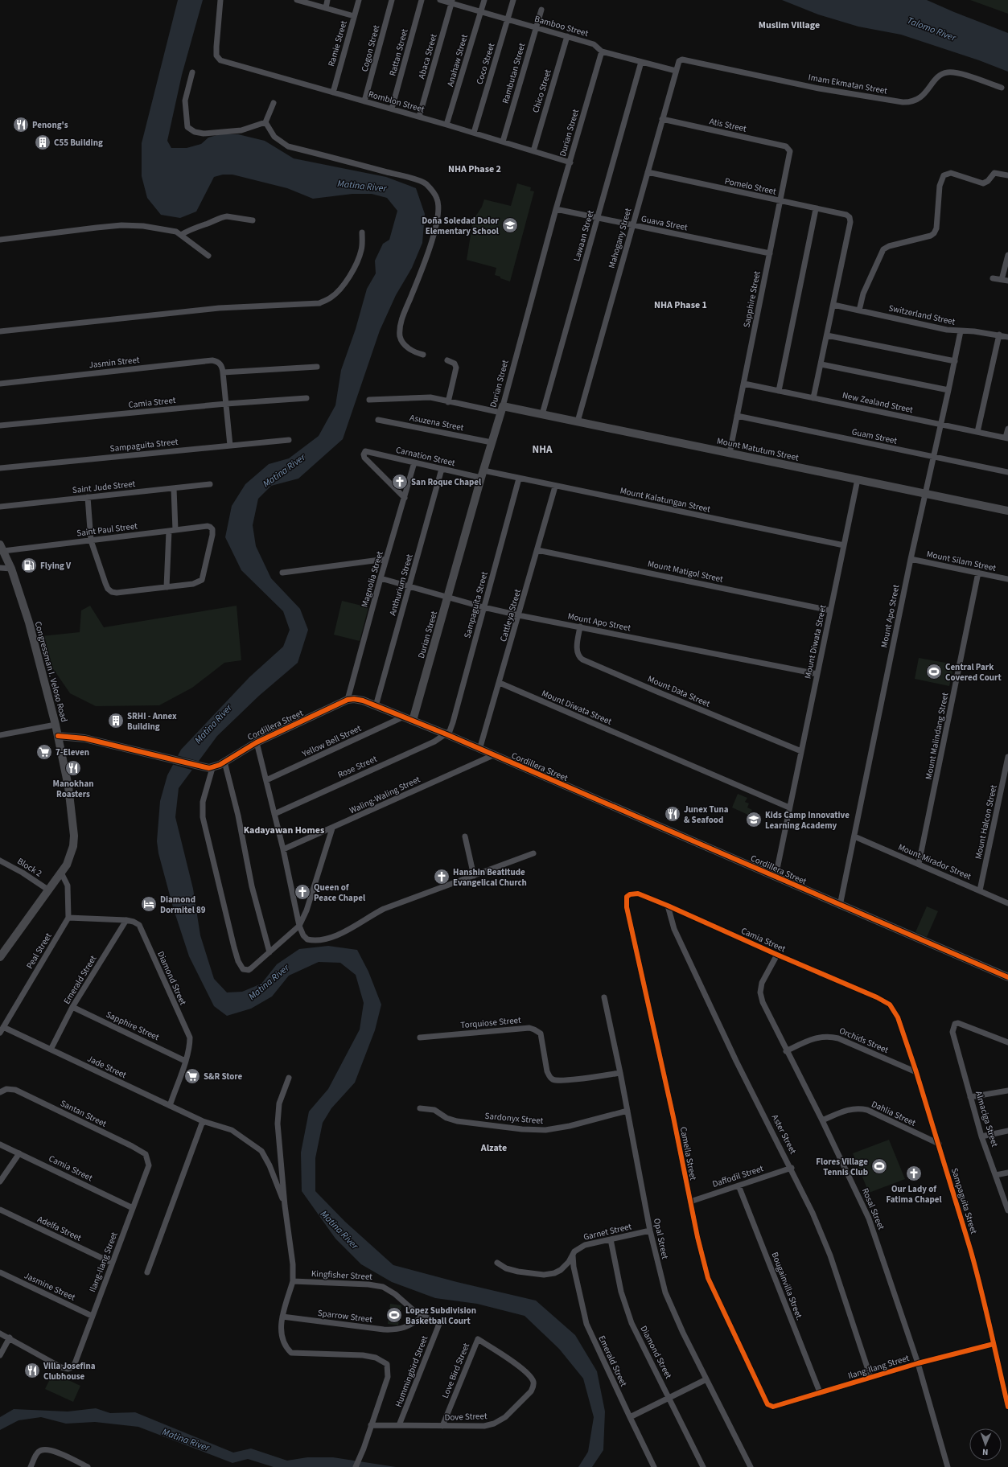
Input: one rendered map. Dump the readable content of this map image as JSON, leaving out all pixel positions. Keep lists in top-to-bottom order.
{
  "streets": {
    "street": [
      "Bamboo Street",
      "Ramie Street",
      "Cogon Street",
      "Rattan Street",
      "Abaca Street",
      "Anahaw Street",
      "Coco Street",
      "Rambutan Street",
      "Imam Ekmatan Street",
      "Chico Street",
      "Romblon Street",
      "Atis Street",
      "Durian Street",
      "Pomelo Street",
      "Guava Street",
      "Lawaan Street",
      "Mahogany Street",
      "Sapphire Street",
      "Switzerland Street",
      "Jasmin Street",
      "Camia Street",
      "New Zealand Street",
      "Asuzena Street",
      "Guam Street",
      "Sampaguita Street",
      "Mount Matutum Street",
      "Carnation Street",
      "Saint Jude Street",
      "Mount Kalatungan Street",
      "Saint Paul Street",
      "Mount Silam Street",
      "Mount Matigol Street",
      "Magnolia Street",
      "Anthurium Street",
      "Cattleya Street",
      "Mount Apo Street",
      "Mount Diwata Street",
      "Congressman I. Veloso Road",
      "Mount Data Street",
      "Cordillera Street",
      "Mount Malindang Street",
      "Yellow Bell Street",
      "Rose Street",
      "Waling-Waling Street",
      "Mount Halcon Street",
      "Mount Mirador Street",
      "Block 2",
      "Peal Street",
      "Diamond Street",
      "Emerald Street",
      "Torquiose Street",
      "Orchids Street",
      "Jade Street",
      "Santan Street",
      "Dahlia Street",
      "Sardonyx Street",
      "Almaciga Street",
      "Aster Street",
      "Camella Street",
      "Daffodil Street",
      "Rosal Street",
      "Adelfa Street",
      "Garnet Street",
      "Opal Street",
      "Ilang-Ilang Street",
      "Kingfisher Street",
      "Jasmine Street",
      "Bougainvilla Street.",
      "Sparrow Street",
      "Love Bird Street",
      "Hummingbird Street",
      "Dove Street"
    ]
  },
  "crossings": [
    ["Bamboo Street", "Abaca Street"],
    ["Bamboo Street", "Anahaw Street"],
    ["Bamboo Street", "Coco Street"],
    ["Bamboo Street", "Rambutan Street"],
    ["Bamboo Street", "Chico Street"],
    ["Bamboo Street", "Durian Street"],
    ["Bamboo Street", "Lawaan Street"],
    ["Bamboo Street", "Mahogany Street"],
    ["Ramie Street", "Romblon Street"],
    ["Cogon Street", "Romblon Street"],
    ["Rattan Street", "Romblon Street"],
    ["Abaca Street", "Romblon Street"],
    ["Anahaw Street", "Romblon Street"],
    ["Coco Street", "Romblon Street"],
    ["Rambutan Street", "Romblon Street"],
    ["Imam Ekmatan Street", "Mahogany Street"],
    ["Chico Street", "Romblon Street"],
    ["Romblon Street", "Durian Street"],
    ["Atis Street", "Mahogany Street"],
    ["Atis Street", "Sapphire Street"],
    ["Durian Street", "Guava Street"],
    ["Durian Street", "Asuzena Street"],
    ["Durian Street", "Mount Matutum Street"],
    ["Durian Street", "Carnation Street"],
    ["Durian Street", "Mount Kalatungan Street"],
    ["Durian Street", "Mount Apo Street"],
    ["Durian Street", "Cordillera Street"],
    ["Pomelo Street", "Mahogany Street"],
    ["Pomelo Street", "Sapphire Street"],
    ["Pomelo Street", "Switzerland Street"],
    ["Guava Street", "Lawaan Street"],
    ["Guava Street", "Mahogany Street"],
    ["Guava Street", "Sapphire Street"],
    ["Lawaan Street", "Mount Matutum Street"],
    ["Mahogany Street", "Mount Matutum Street"],
    ["Sapphire Street", "New Zealand Street"],
    ["Sapphire Street", "Guam Street"],
    ["Sapphire Street", "Mount Matutum Street"],
    ["Sapphire Street", "Diamond Street"],
    ["Sapphire Street", "Emerald Street"],
    ["Switzerland Street", "Mount Apo Street"],
    ["Camia Street", "Sampaguita Street"],
    ["Camia Street", "Aster Street"],
    ["Camia Street", "Camella Street"],
    ["Camia Street", "Rosal Street"],
    ["Camia Street", "Ilang-Ilang Street"],
    ["New Zealand Street", "Mount Apo Street"],
    ["Guam Street", "Mount Apo Street"],
    ["Sampaguita Street", "Mount Kalatungan Street"],
    ["Sampaguita Street", "Mount Apo Street"],
    ["Sampaguita Street", "Cordillera Street"],
    ["Sampaguita Street", "Rose Street"],
    ["Sampaguita Street", "Orchids Street"],
    ["Sampaguita Street", "Dahlia Street"],
    ["Sampaguita Street", "Ilang-Ilang Street"],
    ["Mount Matutum Street", "Mount Apo Street"],
    ["Mount Matutum Street", "Mount Diwata Street"],
    ["Carnation Street", "Mount Kalatungan Street"],
    ["Carnation Street", "Magnolia Street"],
    ["Carnation Street", "Anthurium Street"],
    ["Mount Kalatungan Street", "Cattleya Street"],
    ["Mount Kalatungan Street", "Mount Diwata Street"],
    ["Saint Paul Street", "Congressman I. Veloso Road"],
    ["Mount Silam Street", "Mount Apo Street"],
    ["Mount Silam Street", "Mount Malindang Street"],
    ["Mount Matigol Street", "Cattleya Street"],
    ["Mount Matigol Street", "Mount Diwata Street"],
    ["Magnolia Street", "Mount Apo Street"],
    ["Magnolia Street", "Cordillera Street"],
    ["Anthurium Street", "Mount Apo Street"],
    ["Anthurium Street", "Cordillera Street"],
    ["Cattleya Street", "Mount Apo Street"],
    ["Cattleya Street", "Mount Diwata Street"],
    ["Cattleya Street", "Cordillera Street"],
    ["Mount Apo Street", "Mount Diwata Street"],
    ["Mount Apo Street", "Mount Data Street"],
    ["Mount Apo Street", "Cordillera Street"],
    ["Mount Apo Street", "Mount Mirador Street"],
    ["Mount Diwata Street", "Mount Data Street"],
    ["Mount Diwata Street", "Cordillera Street"],
    ["Congressman I. Veloso Road", "Block 2"],
    ["Cordillera Street", "Yellow Bell Street"],
    ["Cordillera Street", "Rose Street"],
    ["Cordillera Street", "Waling-Waling Street"],
    ["Mount Malindang Street", "Mount Mirador Street"],
    ["Mount Halcon Street", "Mount Mirador Street"],
    ["Peal Street", "Diamond Street"],
    ["Peal Street", "Jade Street"],
    ["Diamond Street", "Emerald Street"],
    ["Diamond Street", "Jade Street"],
    ["Diamond Street", "Garnet Street"],
    ["Emerald Street", "Jade Street"],
    ["Emerald Street", "Garnet Street"],
    ["Torquiose Street", "Opal Street"],
    ["Orchids Street", "Rosal Street"],
    ["Santan Street", "Ilang-Ilang Street"],
    ["Dahlia Street", "Rosal Street"],
    ["Sardonyx Street", "Opal Street"],
    ["Aster Street", "Daffodil Street"],
    ["Aster Street", "Ilang-Ilang Street"],
    ["Camella Street", "Daffodil Street"],
    ["Camella Street", "Ilang-Ilang Street"],
    ["Daffodil Street", "Bougainvilla Street."],
    ["Rosal Street", "Ilang-Ilang Street"],
    ["Adelfa Street", "Ilang-Ilang Street"],
    ["Garnet Street", "Opal Street"],
    ["Ilang-Ilang Street", "Jasmine Street"],
    ["Ilang-Ilang Street", "Bougainvilla Street."],
    ["Kingfisher Street", "Sparrow Street"],
    ["Kingfisher Street", "Hummingbird Street"],
    ["Love Bird Street", "Dove Street"],
    ["Hummingbird Street", "Dove Street"]
  ],
  "districts": [
    "Muslim Village",
    "NHA Phase 2",
    "NHA Phase 1",
    "NHA",
    "Kadayawan Homes",
    "Alzate"
  ],
  "water": ["Talomo River", "Matina River"],
  "places": {
    "restaurant": [
      "Penong's",
      "Manokhan Roasters",
      "Junex Tuna & Seafood",
      "Villa Josefina Clubhouse"
    ],
    "building": ["C55 Building", "SRHI - Annex Building"],
    "school or university": ["Doña Soledad Dolor Elementary School", "Kids Camp Innovative Learning Academy"],
    "church": [
      "San Roque Chapel",
      "Hanshin Beatitude Evangelical Church",
      "Queen of Peace Chapel",
      "Our Lady of Fatima Chapel"
    ],
    "fuel station": ["Flying V"],
    "sports": ["Central Park Covered Court", "Flores Village Tennis Club", "Lopez Subdivision Basketball Court"],
    "supermarket": ["7-Eleven", "S&R Store"],
    "hotel": ["Diamond Dormitel 89"]
  },
  "north": "bottom"
}
